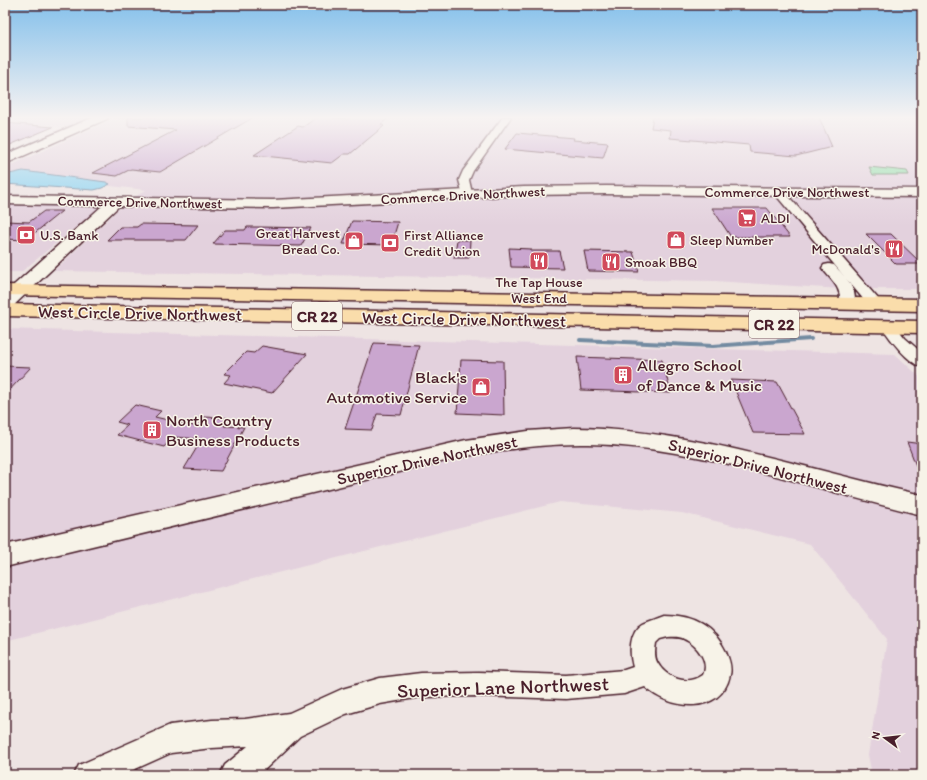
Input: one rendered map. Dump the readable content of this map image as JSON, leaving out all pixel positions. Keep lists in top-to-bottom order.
{
  "streets": {
    "main road": ["West Circle Drive Northwest", "CR 22"],
    "street": ["Commerce Drive Northwest", "Superior Drive Northwest", "Superior Lane Northwest"]
  },
  "places": {
    "supermarket": ["ALDI"],
    "bank": ["U.S. Bank", "First Alliance Credit Union"],
    "shop": ["Sleep Number", "Great Harvest Bread Co.", "Black's Automotive Service"],
    "restaurant": ["McDonald's", "The Tap House West End", "Smoak BBQ"],
    "building": ["Allegro School of Dance & Music", "North Country Business Products"]
  },
  "north": "left"
}
